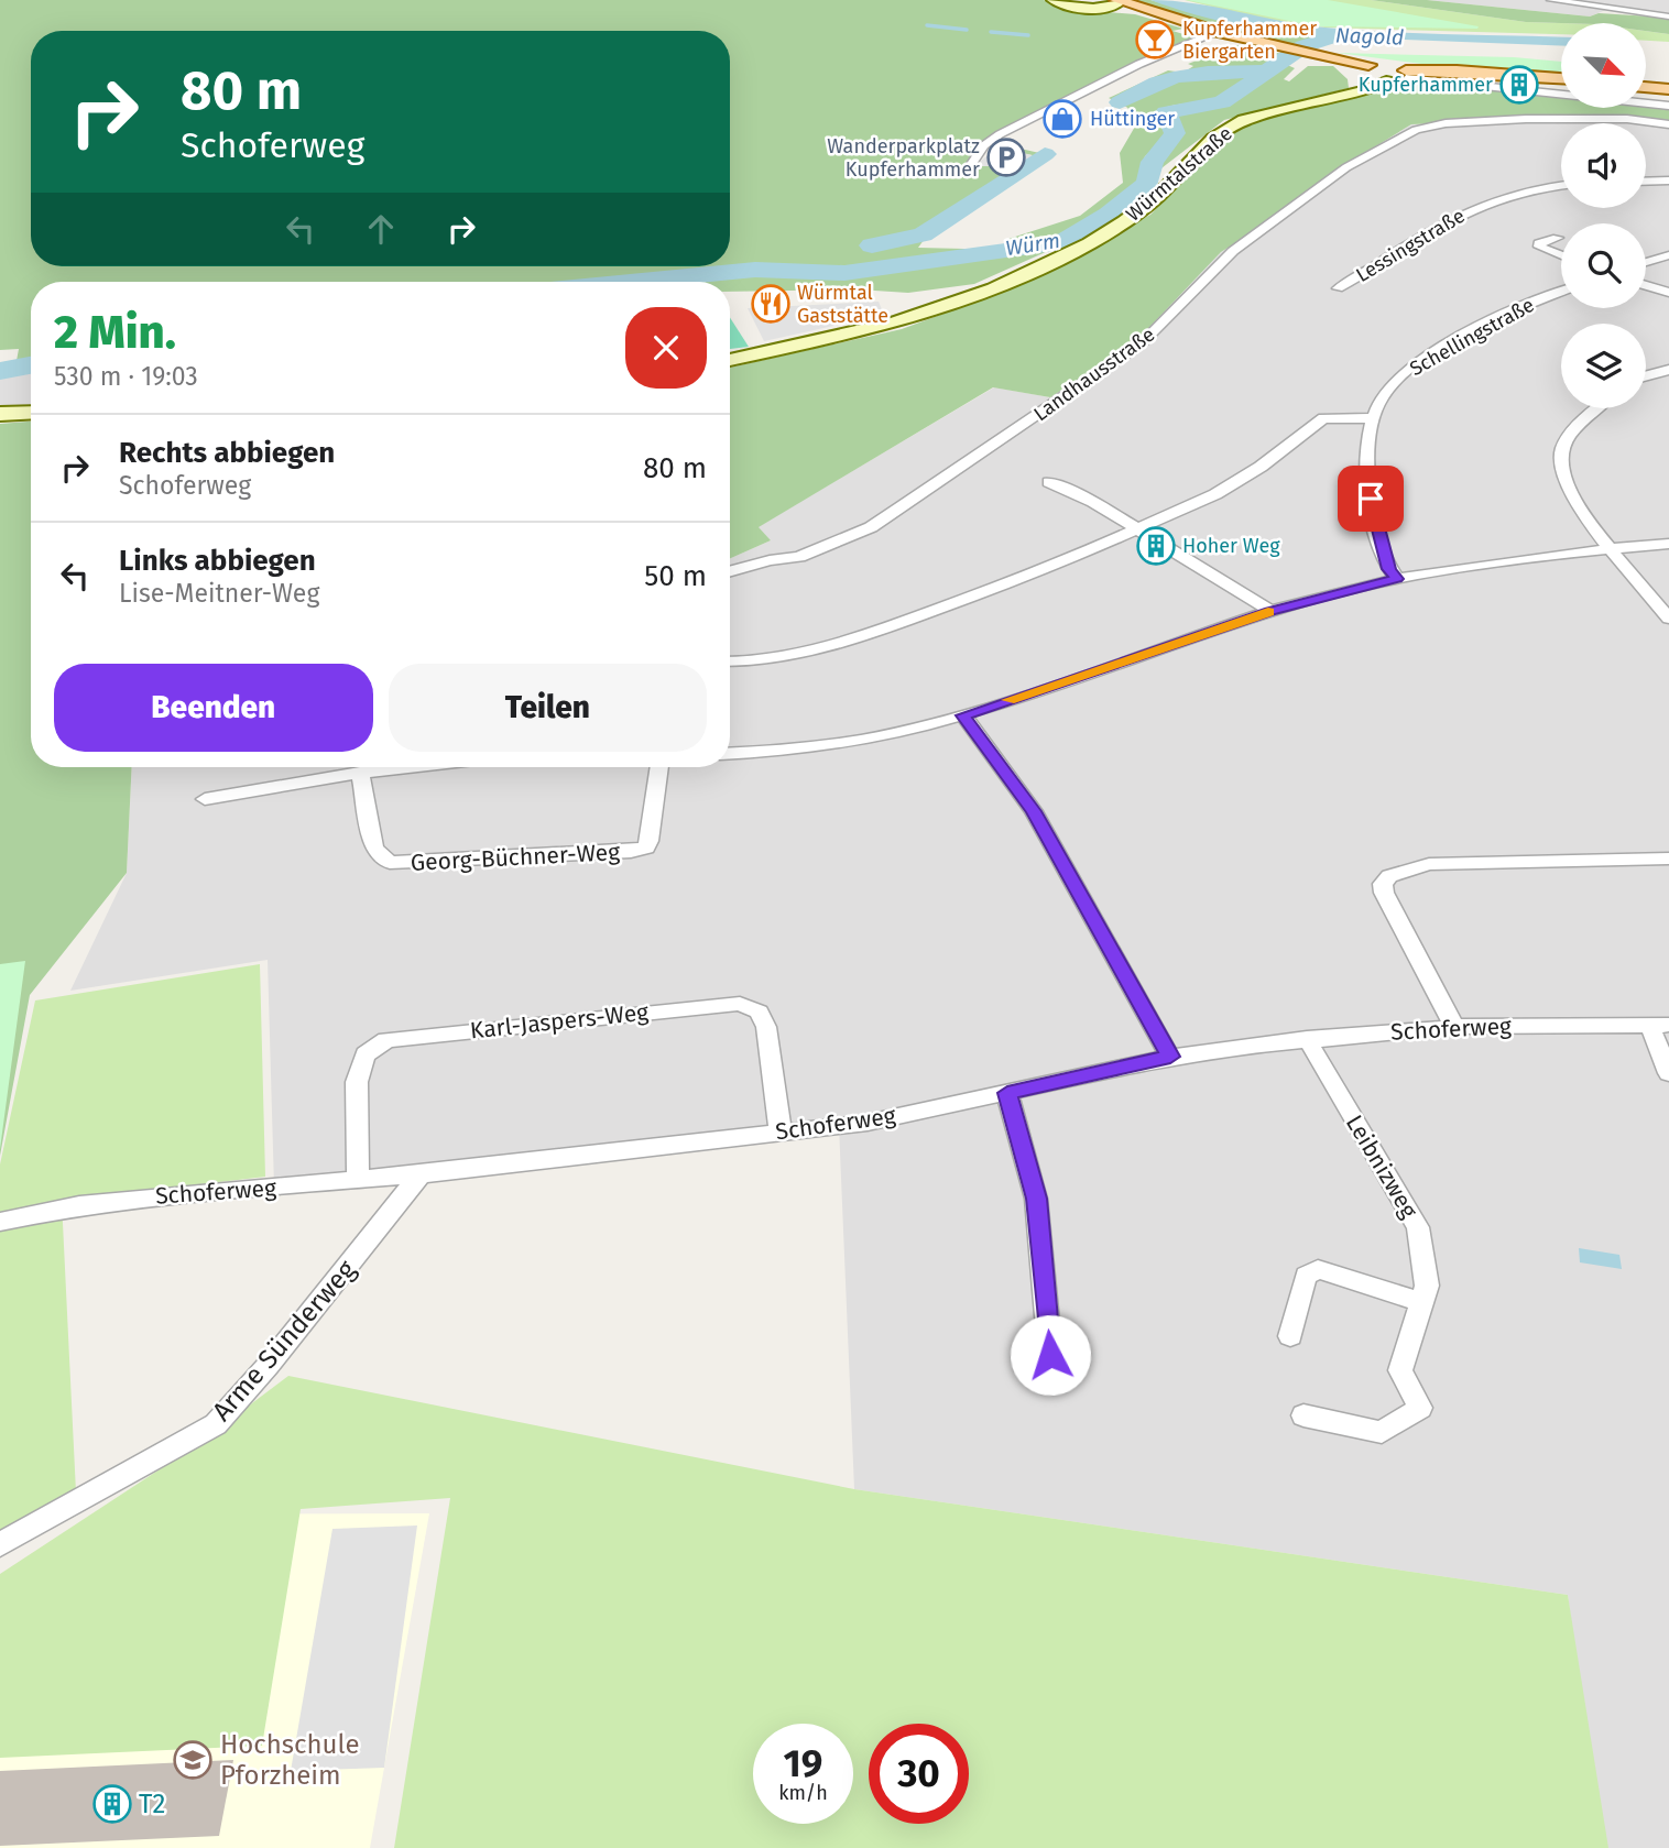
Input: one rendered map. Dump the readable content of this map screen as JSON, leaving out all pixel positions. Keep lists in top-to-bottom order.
{
  "streets": {
    "main road": ["Würmtalstraße"],
    "street": [
      "Lessingstraße",
      "Schellingstraße",
      "Landhausstraße",
      "Georg-Büchner-Weg",
      "Karl-Jaspers-Weg",
      "Schoferweg",
      "Leibnizweg",
      "Arme Sünderweg"
    ]
  },
  "crossings": [
    ["Karl-Jaspers-Weg", "Schoferweg"],
    ["Schoferweg", "Leibnizweg"],
    ["Schoferweg", "Arme Sünderweg"]
  ],
  "water": ["Nagold", "Würm"],
  "places": {
    "bar": ["Kupferhammer Biergarten"],
    "building": ["Kupferhammer", "Hoher Weg", "T2"],
    "shop": ["Hüttinger"],
    "parking": ["Wanderparkplatz Kupferhammer"],
    "restaurant": ["Würmtal Gaststätte"],
    "school or university": ["Hochschule Pforzheim"]
  },
  "north": "bottom right",
  "page": {
    "turn": ["80 m", "Schoferweg"],
    "heading": ["2 Min.", "530 m · 19:03"],
    "list": [
      {
        "name": "Rechts abbiegen",
        "note": "Schoferweg",
        "value": "80 m"
      },
      {
        "name": "Links abbiegen",
        "note": "Lise-Meitner-Weg",
        "value": "50 m"
      }
    ],
    "buttons": ["Beenden", "Teilen"],
    "speed": "19 km/h",
    "limit": "30"
  }
}
